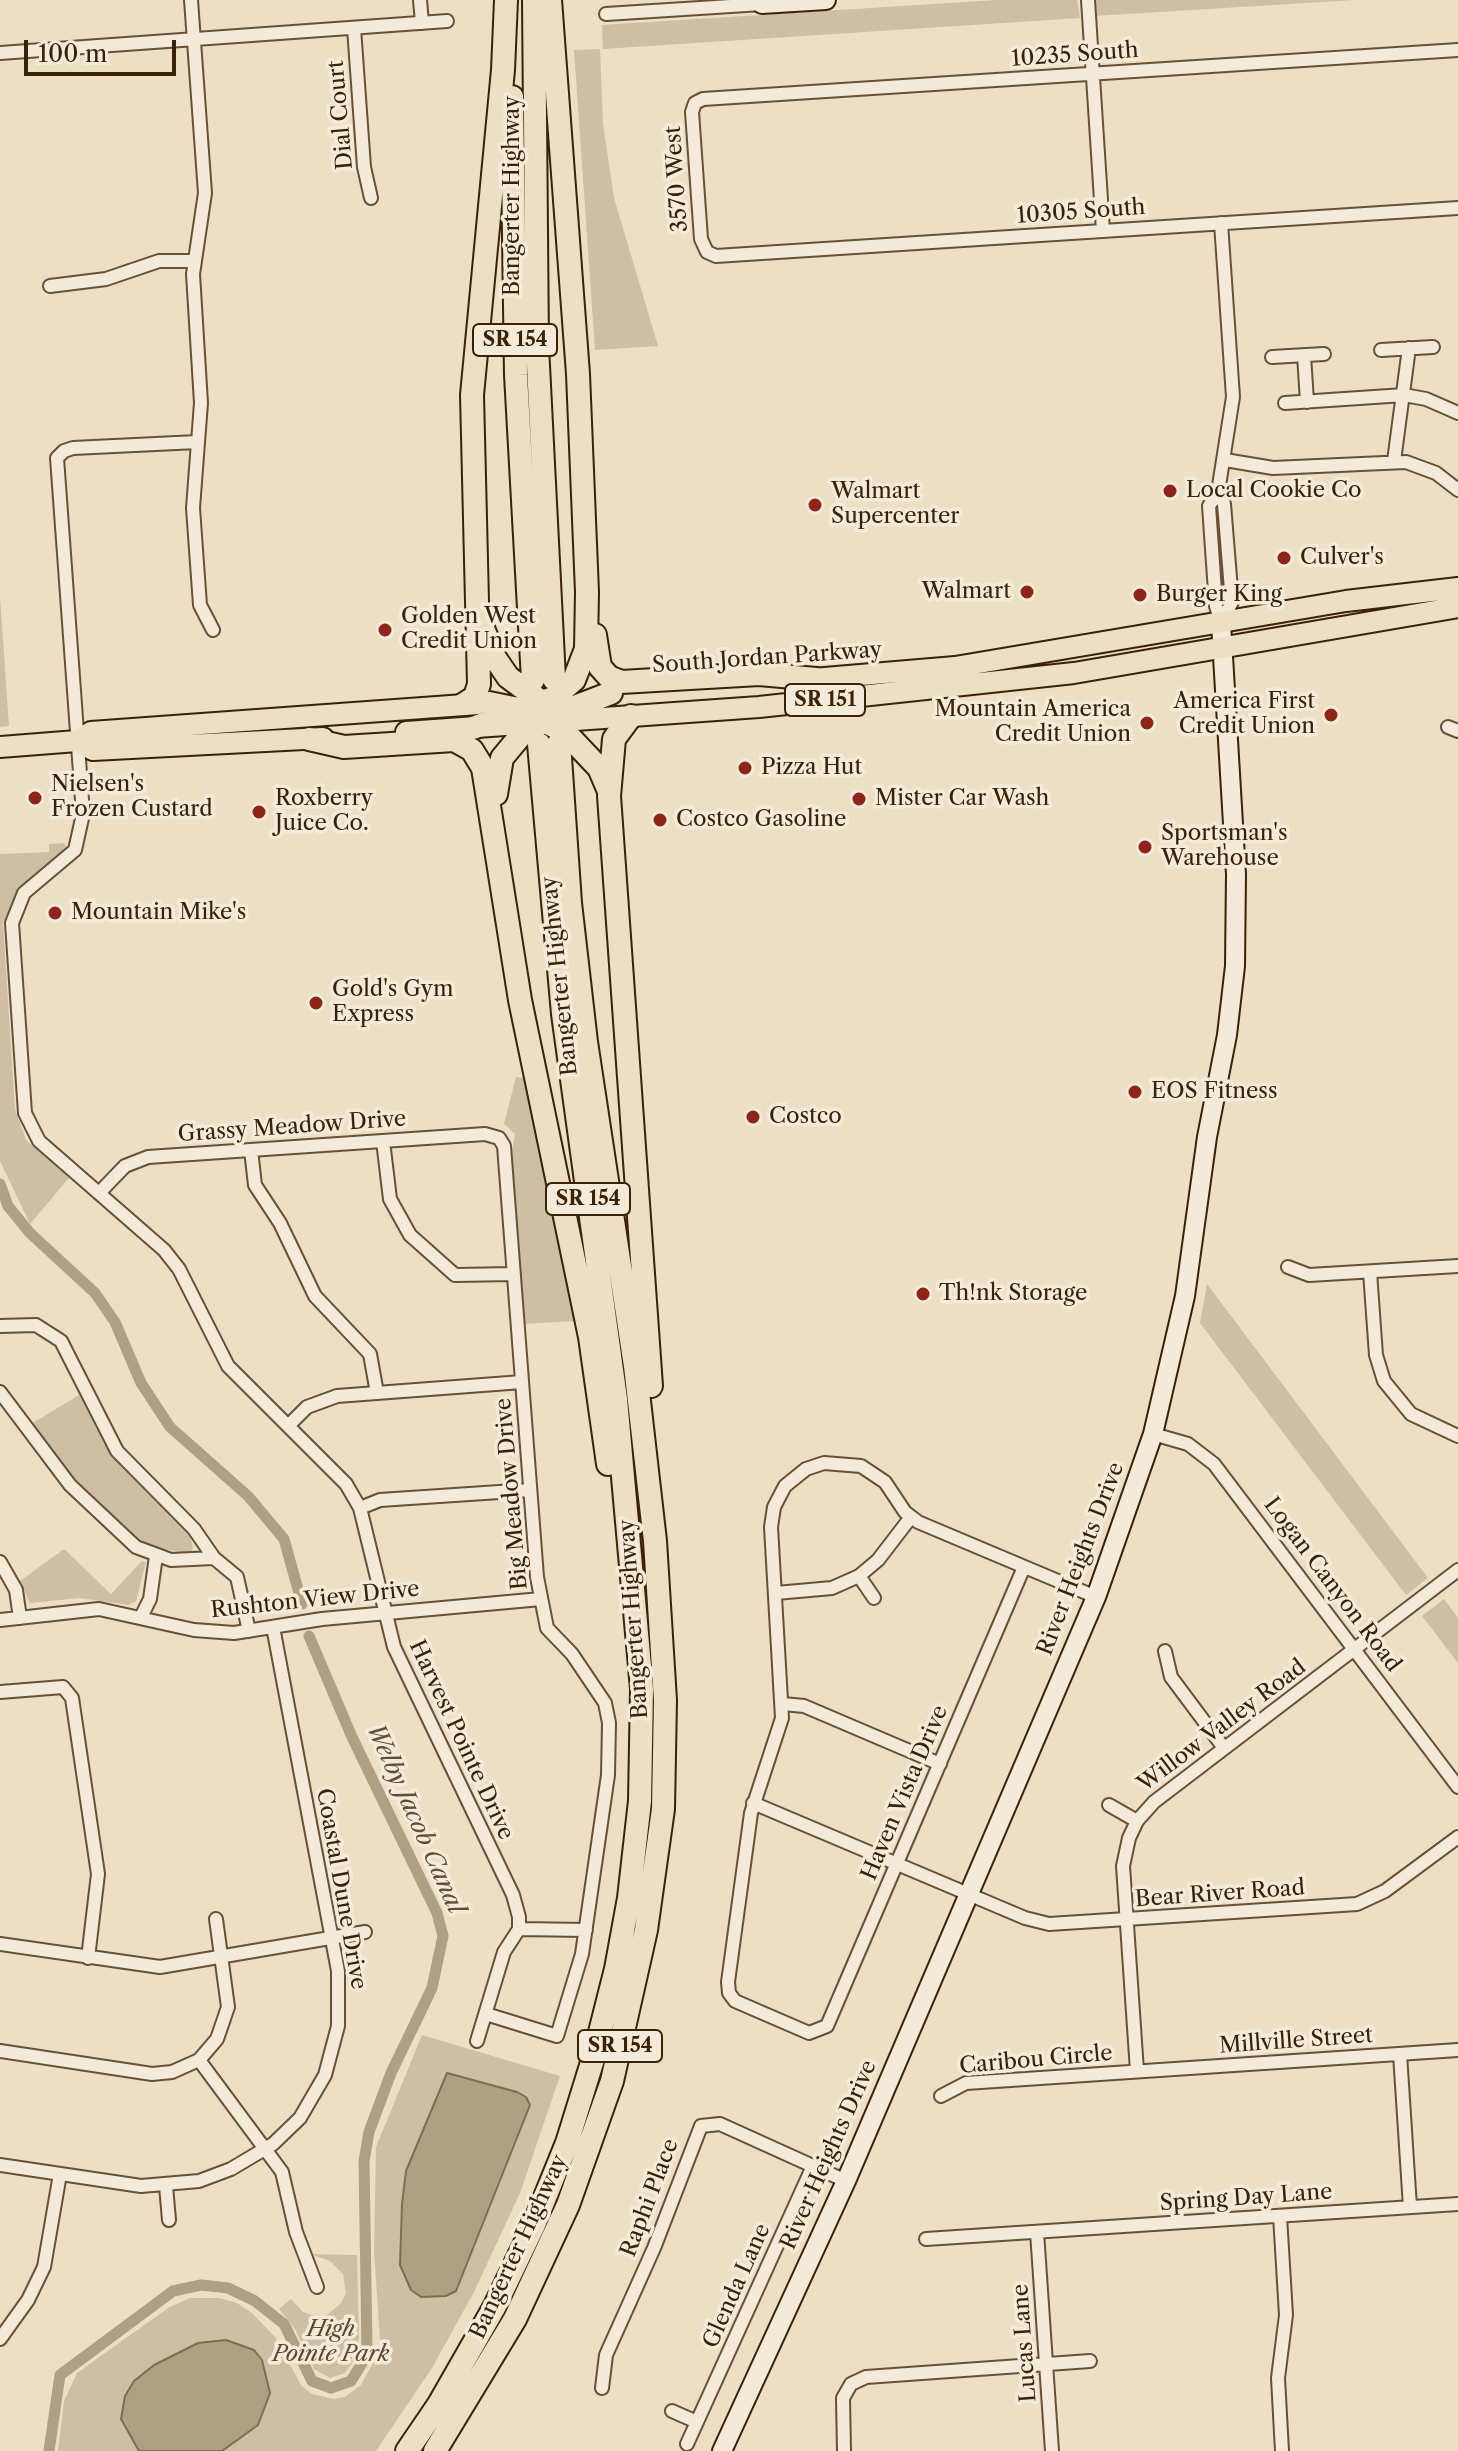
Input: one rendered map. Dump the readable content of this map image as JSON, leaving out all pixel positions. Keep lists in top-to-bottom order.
{
  "streets": {
    "highway": ["Bangerter Highway", "SR 154"],
    "main road": ["South Jordan Parkway", "SR 151"],
    "street": [
      "10235 South",
      "Dial Court",
      "3570 West",
      "10305 South",
      "Grassy Meadow Drive",
      "Big Meadow Drive",
      "River Heights Drive",
      "Logan Canyon Road",
      "Rushton View Drive",
      "Willow Valley Road",
      "Harvest Pointe Drive",
      "Haven Vista Drive",
      "Coastal Dune Drive",
      "Bear River Road",
      "Millville Street",
      "Caribou Circle",
      "Raphi Place",
      "Spring Day Lane",
      "Glenda Lane",
      "Lucas Lane"
    ]
  },
  "crossings": [
    ["10235 South", "3570 West"],
    ["3570 West", "10305 South"],
    ["Bangerter Highway", "South Jordan Parkway"],
    ["10305 South", "River Heights Drive"],
    ["South Jordan Parkway", "River Heights Drive"],
    ["Grassy Meadow Drive", "Big Meadow Drive"],
    ["Grassy Meadow Drive", "Harvest Pointe Drive"],
    ["Big Meadow Drive", "Rushton View Drive"],
    ["River Heights Drive", "Logan Canyon Road"],
    ["River Heights Drive", "Bear River Road"],
    ["River Heights Drive", "Raphi Place"],
    ["Logan Canyon Road", "Willow Valley Road"],
    ["Rushton View Drive", "Harvest Pointe Drive"],
    ["Rushton View Drive", "Coastal Dune Drive"],
    ["Willow Valley Road", "Bear River Road"],
    ["Willow Valley Road", "Millville Street"],
    ["Willow Valley Road", "Caribou Circle"],
    ["Haven Vista Drive", "Bear River Road"],
    ["Millville Street", "Caribou Circle"],
    ["Raphi Place", "Glenda Lane"],
    ["Spring Day Lane", "Lucas Lane"]
  ],
  "water": ["Welby Jacob Canal"],
  "parks": ["High Pointe Park"],
  "places": [
    "Local Cookie Co",
    "Walmart Supercenter",
    "Culver's",
    "Walmart",
    "Burger King",
    "Golden West Credit Union",
    "America First Credit Union",
    "Mountain America Credit Union",
    "Pizza Hut",
    "Nielsen's Frozen Custard",
    "Mister Car Wash",
    "Roxberry Juice Co.",
    "Costco Gasoline",
    "Sportsman's Warehouse",
    "Mountain Mike's",
    "Gold's Gym Express",
    "EOS Fitness",
    "Costco",
    "Th!nk Storage"
  ],
  "scale_bar": "100 m"
}
